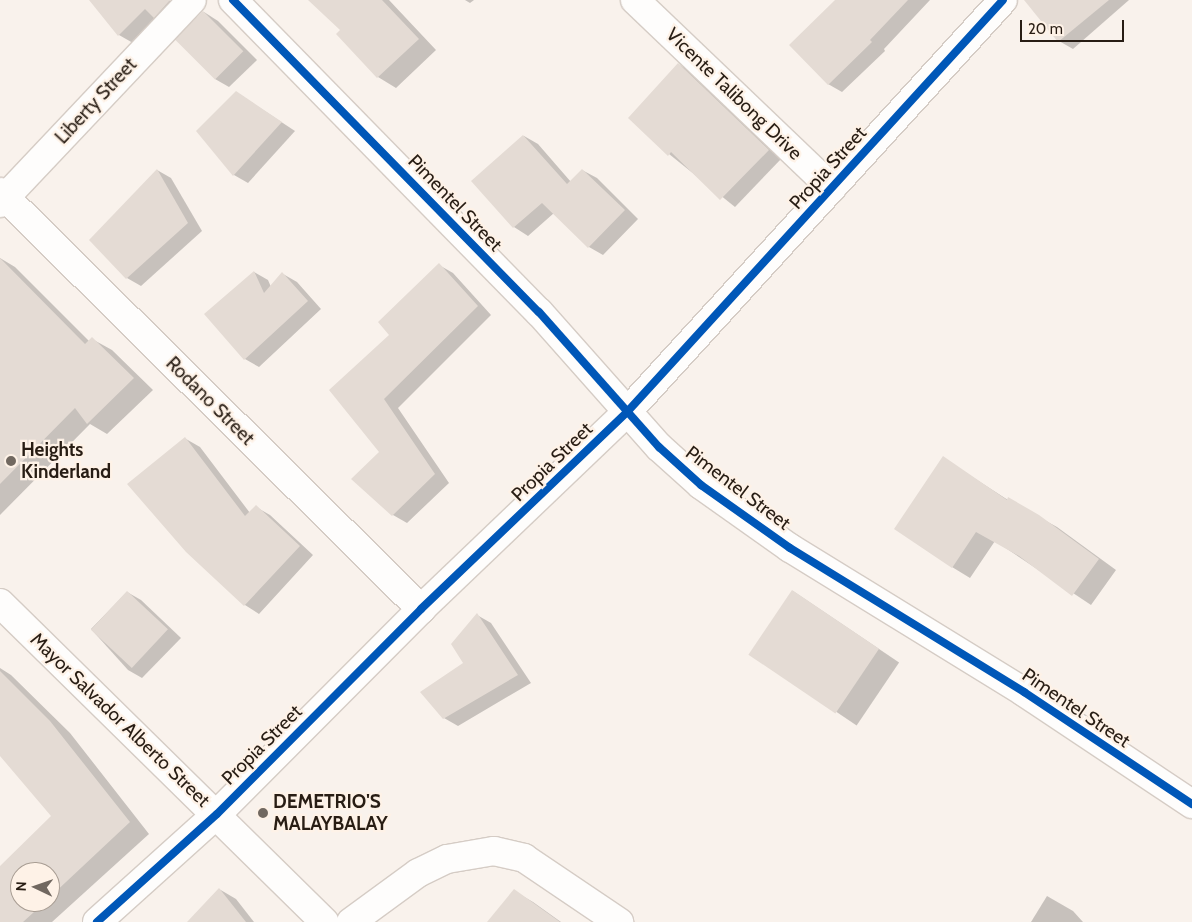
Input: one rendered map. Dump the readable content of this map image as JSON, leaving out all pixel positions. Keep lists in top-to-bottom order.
{
  "streets": {
    "street": [
      "Vicente Talibong Drive",
      "Liberty Street",
      "Propia Street",
      "Pimentel Street",
      "Rodano Street",
      "Mayor Salvador Alberto Street"
    ]
  },
  "crossings": [
    ["Vicente Talibong Drive", "Propia Street"],
    ["Liberty Street", "Rodano Street"],
    ["Propia Street", "Pimentel Street"],
    ["Propia Street", "Rodano Street"],
    ["Propia Street", "Mayor Salvador Alberto Street"]
  ],
  "places": ["Heights Kinderland", "DEMETRIO'S MALAYBALAY"],
  "scale_bar": "20 m",
  "north": "left"
}
